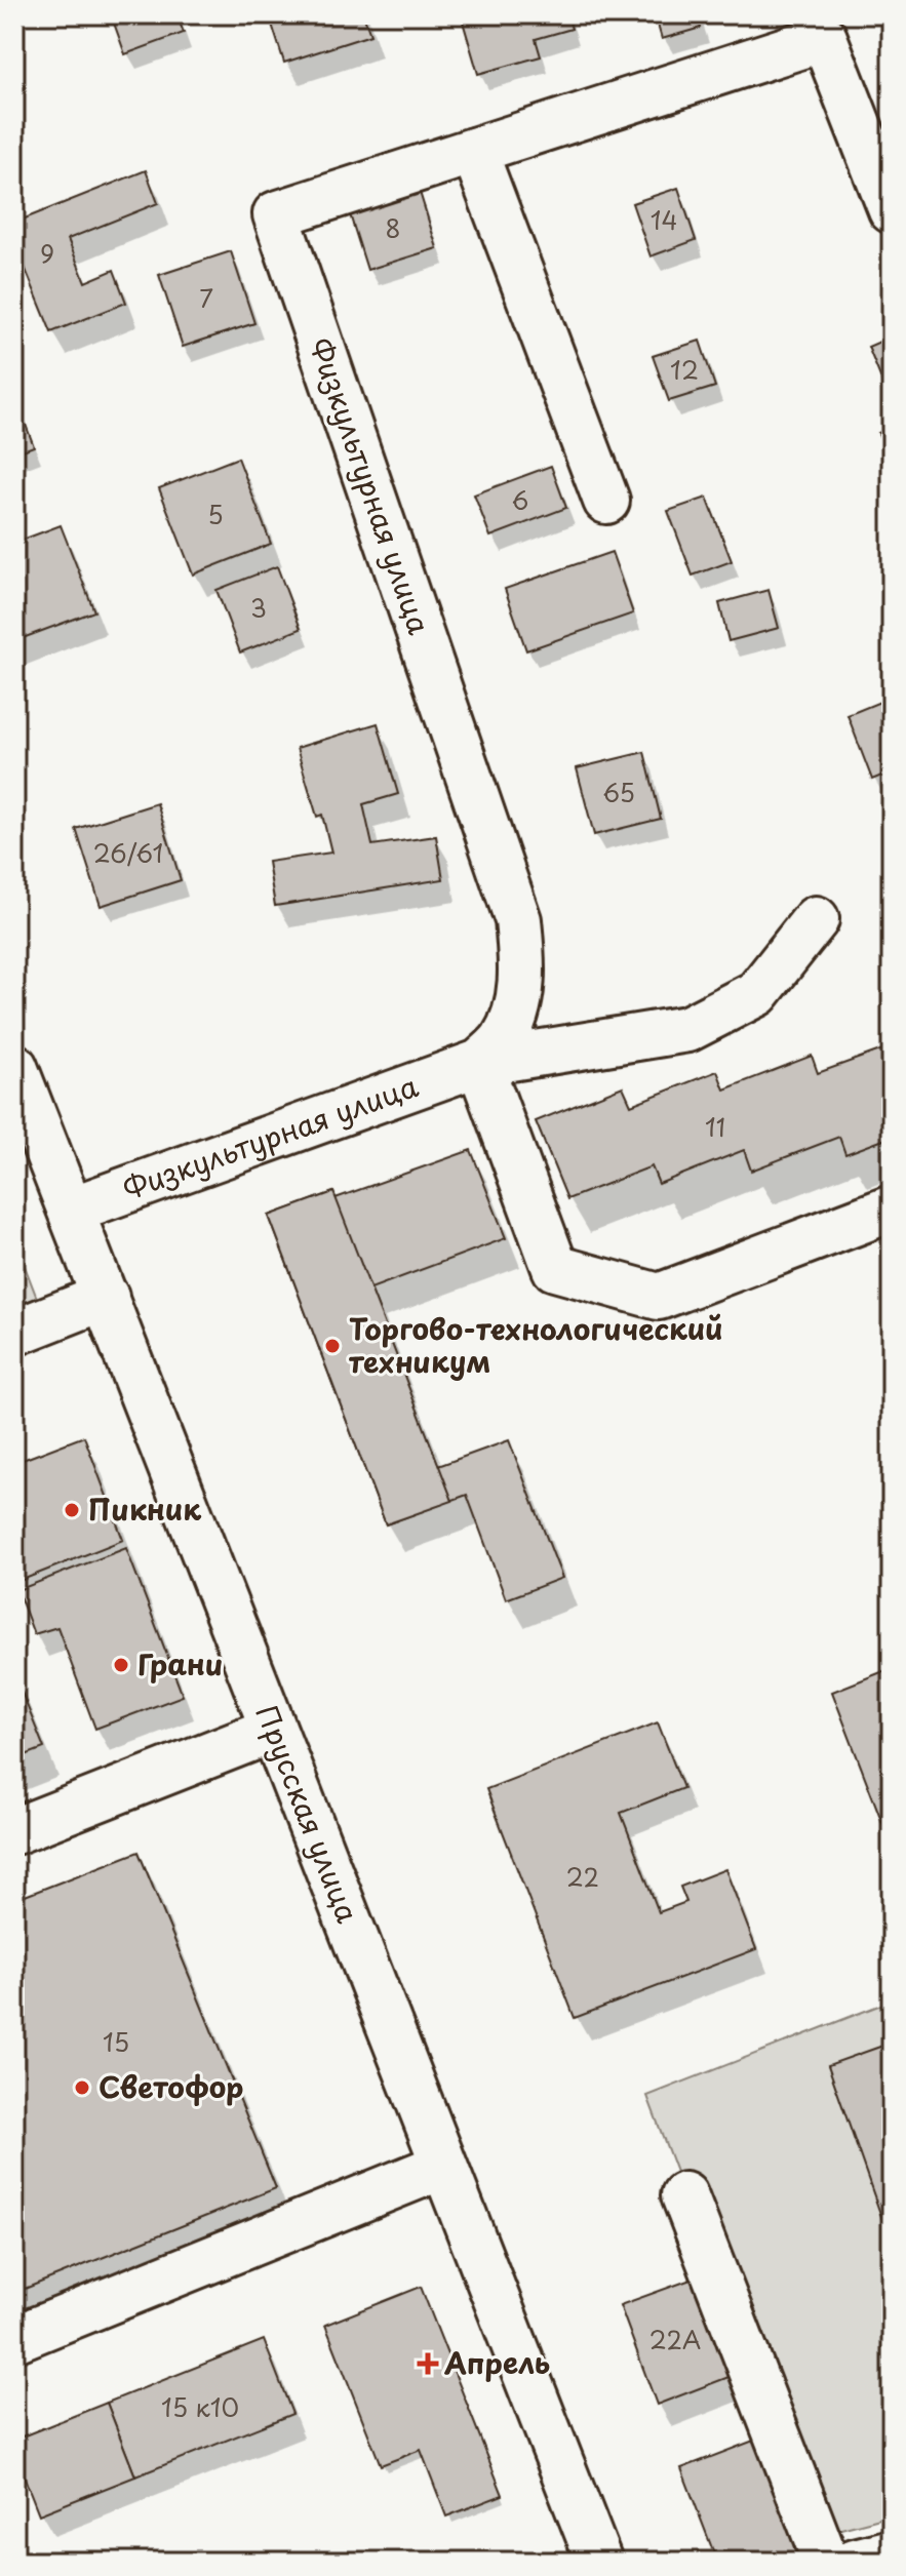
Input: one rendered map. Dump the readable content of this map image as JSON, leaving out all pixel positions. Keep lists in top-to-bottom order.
{
  "streets": {
    "street": ["Физкультурная улица", "Прусская улица"]
  },
  "crossings": [
    ["Физкультурная улица", "Прусская улица"]
  ],
  "places": {
    "other": [
      "Торгово-технологический техникум",
      "Пикник",
      "Грани",
      "Светофор"
    ],
    "health": ["Апрель"]
  },
  "house_numbers": [
    "14",
    "8",
    "9",
    "7",
    "12",
    "6",
    "5",
    "3",
    "65",
    "26/61",
    "11",
    "22",
    "15",
    "22А",
    "15 к10"
  ]
}
